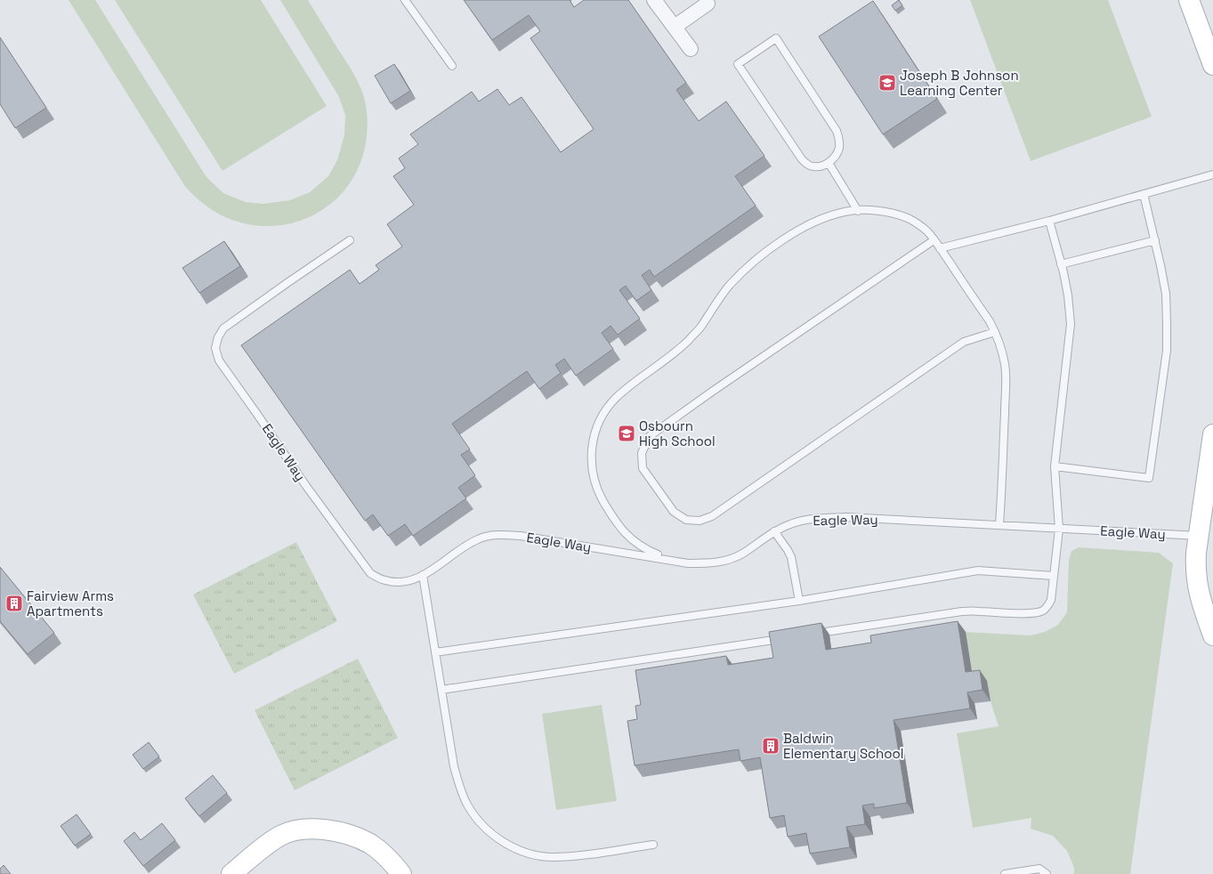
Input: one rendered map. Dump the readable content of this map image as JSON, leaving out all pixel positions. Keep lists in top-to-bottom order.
{
  "streets": {
    "lane": ["Eagle Way"]
  },
  "places": {
    "school or university": ["Joseph B Johnson Learning Center", "Osbourn High School"],
    "building": ["Fairview Arms Apartments", "Baldwin Elementary School"]
  }
}
